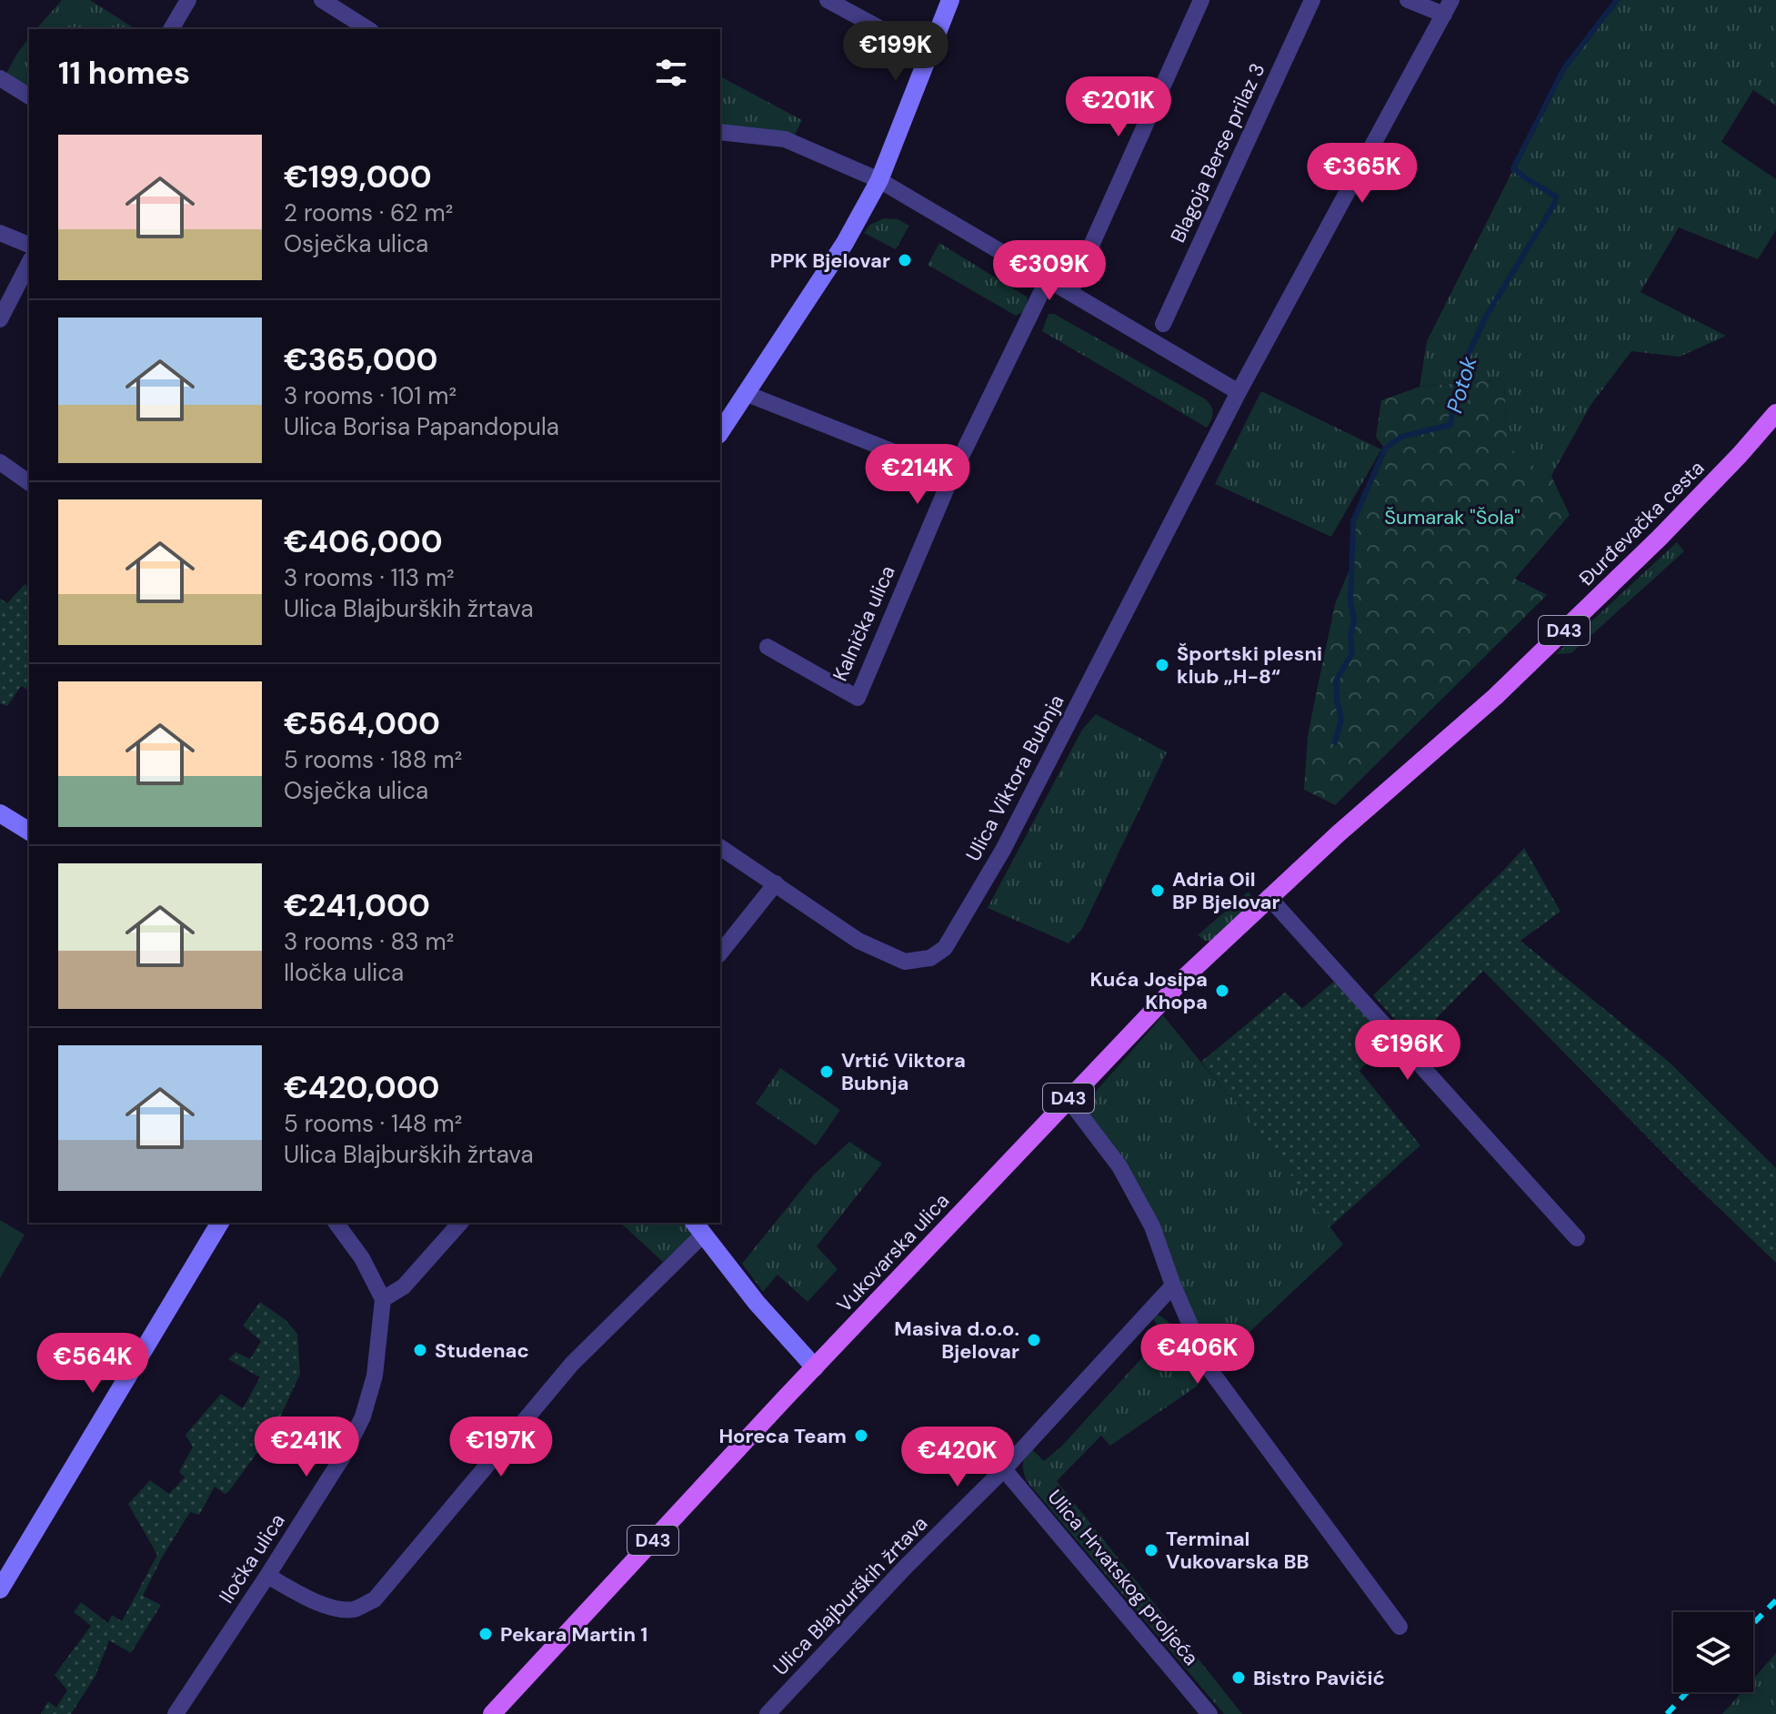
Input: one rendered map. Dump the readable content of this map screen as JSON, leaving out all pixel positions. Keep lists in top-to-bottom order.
{
  "streets": {
    "main road": ["Đurđevačka cesta", "D43", "Vukovarska ulica"],
    "street": [
      "Blagoja Berse prilaz 3",
      "Kalnička ulica",
      "Ulica Viktora Bubnja",
      "Iločka ulica",
      "Ulica Hrvatskog proljeća",
      "Ulica Blajburških žrtava"
    ]
  },
  "crossings": [
    ["Đurđevačka cesta", "Vukovarska ulica"],
    ["Ulica Hrvatskog proljeća", "Ulica Blajburških žrtava"]
  ],
  "water": ["Potok"],
  "parks": ["Šumarak \"Šola\""],
  "places": [
    "PPK Bjelovar",
    "Športski plesni klub „H-8“",
    "Adria Oil BP Bjelovar",
    "Kuća Josipa Khopa",
    "Vrtić Viktora Bubnja",
    "Masiva d.o.o. Bjelovar",
    "Studenac",
    "Horeca Team",
    "Terminal Vukovarska BB",
    "Pekara Martin 1",
    "Bistro Pavičić"
  ],
  "page": {
    "price": [
      "€199K",
      "€201K",
      "€365K",
      "€309K",
      "€214K",
      "€196K",
      "€406K",
      "€564K",
      "€241K",
      "€197K",
      "€420K"
    ],
    "heading": "11 homes",
    "list": [
      {
        "name": "€199,000",
        "note": "2 rooms · 62 m² · Osječka ulica"
      },
      {
        "name": "€365,000",
        "note": "3 rooms · 101 m² · Ulica Borisa Papandopula"
      },
      {
        "name": "€406,000",
        "note": "3 rooms · 113 m² · Ulica Blajburških žrtava"
      },
      {
        "name": "€564,000",
        "note": "5 rooms · 188 m² · Osječka ulica"
      },
      {
        "name": "€241,000",
        "note": "3 rooms · 83 m² · Iločka ulica"
      },
      {
        "name": "€420,000",
        "note": "5 rooms · 148 m² · Ulica Blajburških žrtava"
      }
    ]
  }
}
